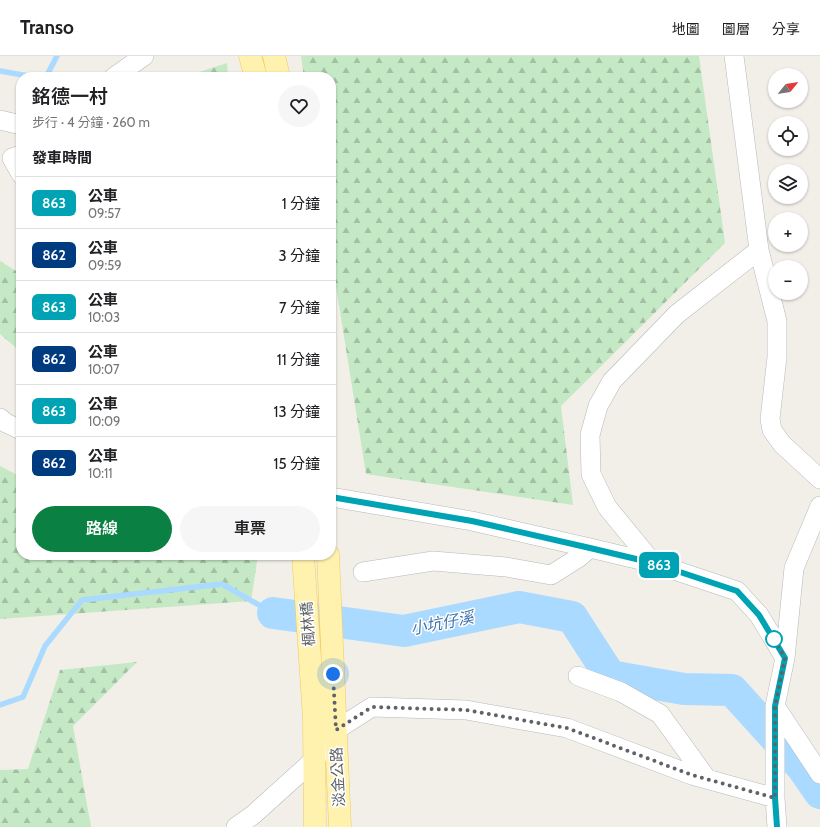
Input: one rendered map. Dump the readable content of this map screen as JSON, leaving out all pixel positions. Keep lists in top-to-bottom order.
{
  "streets": {
    "main road": ["楓林橋", "淡金公路"]
  },
  "crossings": [
    ["楓林橋", "淡金公路"]
  ],
  "water": ["小坑仔溪"],
  "lines": ["bus line 863"],
  "north": "top right",
  "page": {
    "header": "Transo",
    "nav": ["地圖", "圖層", "分享"],
    "on_map": "863",
    "map_buttons": ["+", "−"],
    "heading": [
      ["銘德一村", "步行 · 4 分鐘 · 260 m"],
      "發車時間"
    ],
    "list": [
      {
        "mark": "863",
        "name": "公車",
        "note": "09:57",
        "value": "1 分鐘"
      },
      {
        "mark": "862",
        "name": "公車",
        "note": "09:59",
        "value": "3 分鐘"
      },
      {
        "mark": "863",
        "name": "公車",
        "note": "10:03",
        "value": "7 分鐘"
      },
      {
        "mark": "862",
        "name": "公車",
        "note": "10:07",
        "value": "11 分鐘"
      },
      {
        "mark": "863",
        "name": "公車",
        "note": "10:09",
        "value": "13 分鐘"
      },
      {
        "mark": "862",
        "name": "公車",
        "note": "10:11",
        "value": "15 分鐘"
      }
    ],
    "buttons": ["路線", "車票"]
  }
}
